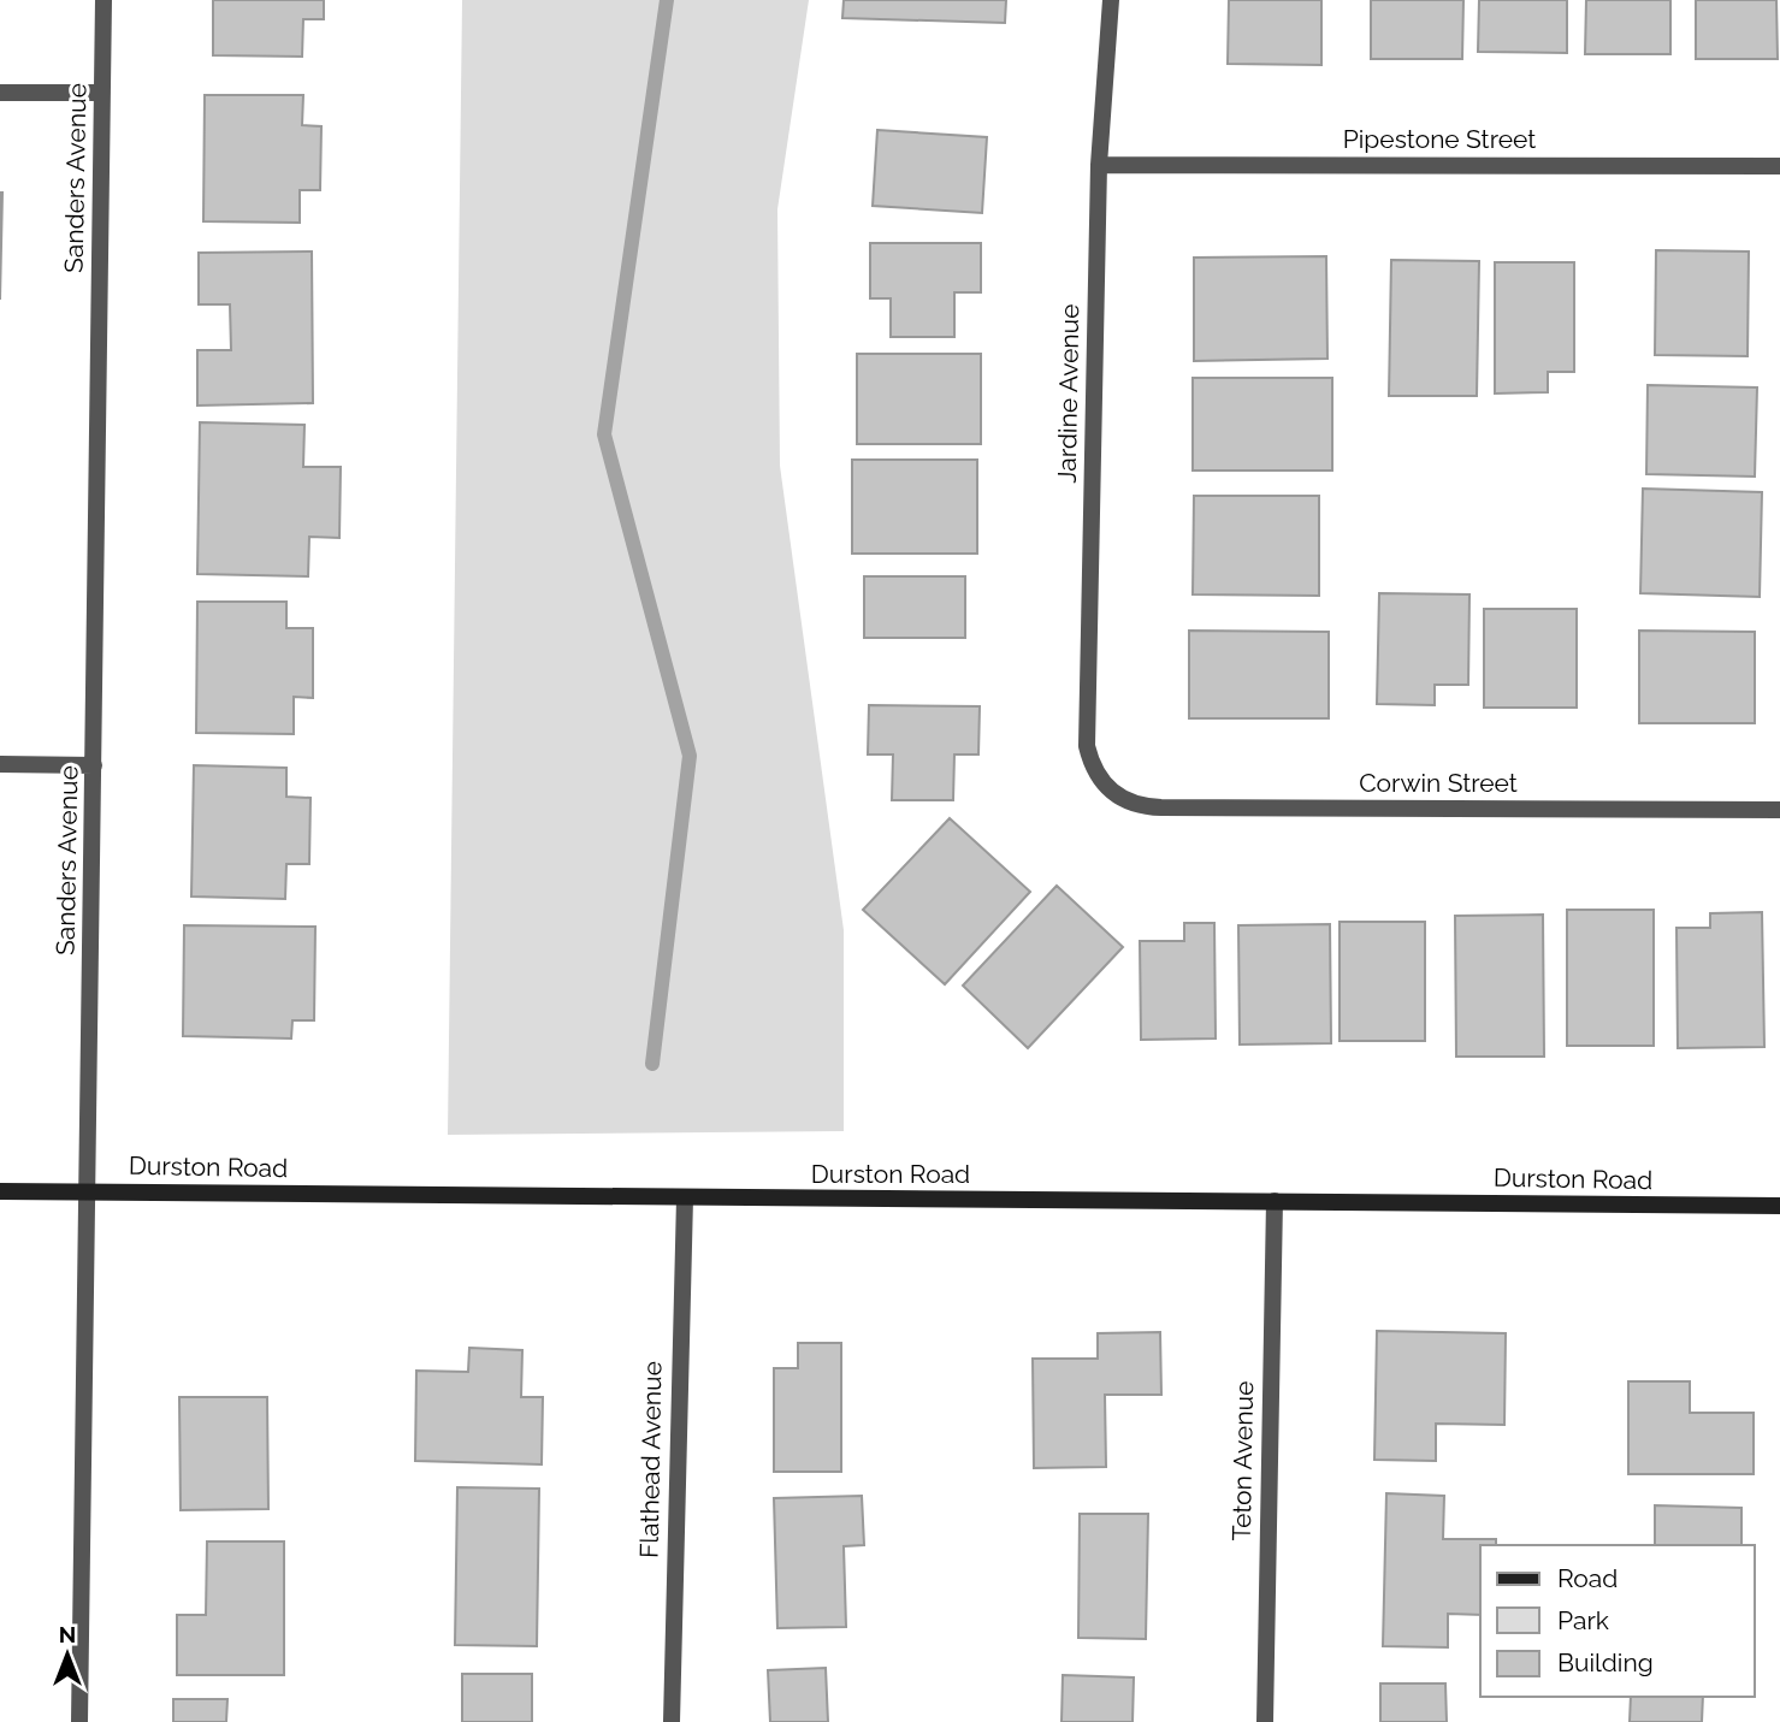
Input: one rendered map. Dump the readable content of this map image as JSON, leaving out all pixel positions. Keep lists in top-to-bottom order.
{
  "streets": {
    "main road": ["Durston Road"],
    "street": [
      "Pipestone Street",
      "Sanders Avenue",
      "Jardine Avenue",
      "Corwin Street",
      "Flathead Avenue",
      "Teton Avenue"
    ]
  },
  "crossings": [
    ["Pipestone Street", "Jardine Avenue"],
    ["Sanders Avenue", "Durston Road"],
    ["Jardine Avenue", "Corwin Street"],
    ["Durston Road", "Flathead Avenue"],
    ["Durston Road", "Teton Avenue"]
  ],
  "legend": ["Road", "Park", "Building"],
  "north": "top"
}
